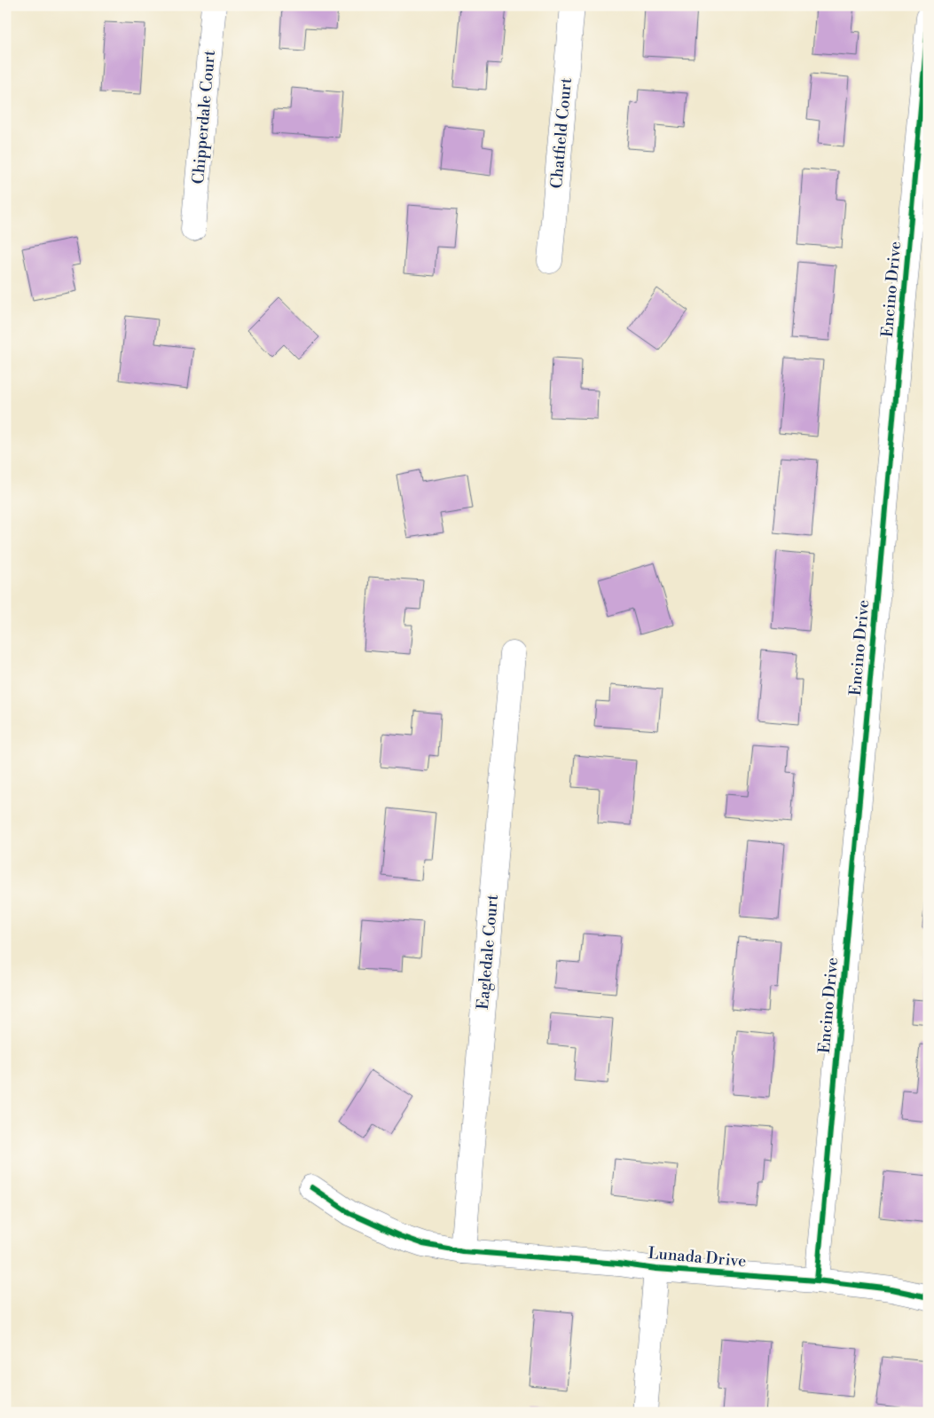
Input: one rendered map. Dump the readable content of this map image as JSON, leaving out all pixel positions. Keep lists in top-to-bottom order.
{
  "streets": {
    "street": [
      "Chipperdale Court",
      "Chatfield Court",
      "Encino Drive",
      "Eagledale Court",
      "Lunada Drive"
    ]
  },
  "crossings": [
    ["Encino Drive", "Lunada Drive"],
    ["Eagledale Court", "Lunada Drive"]
  ]
}
